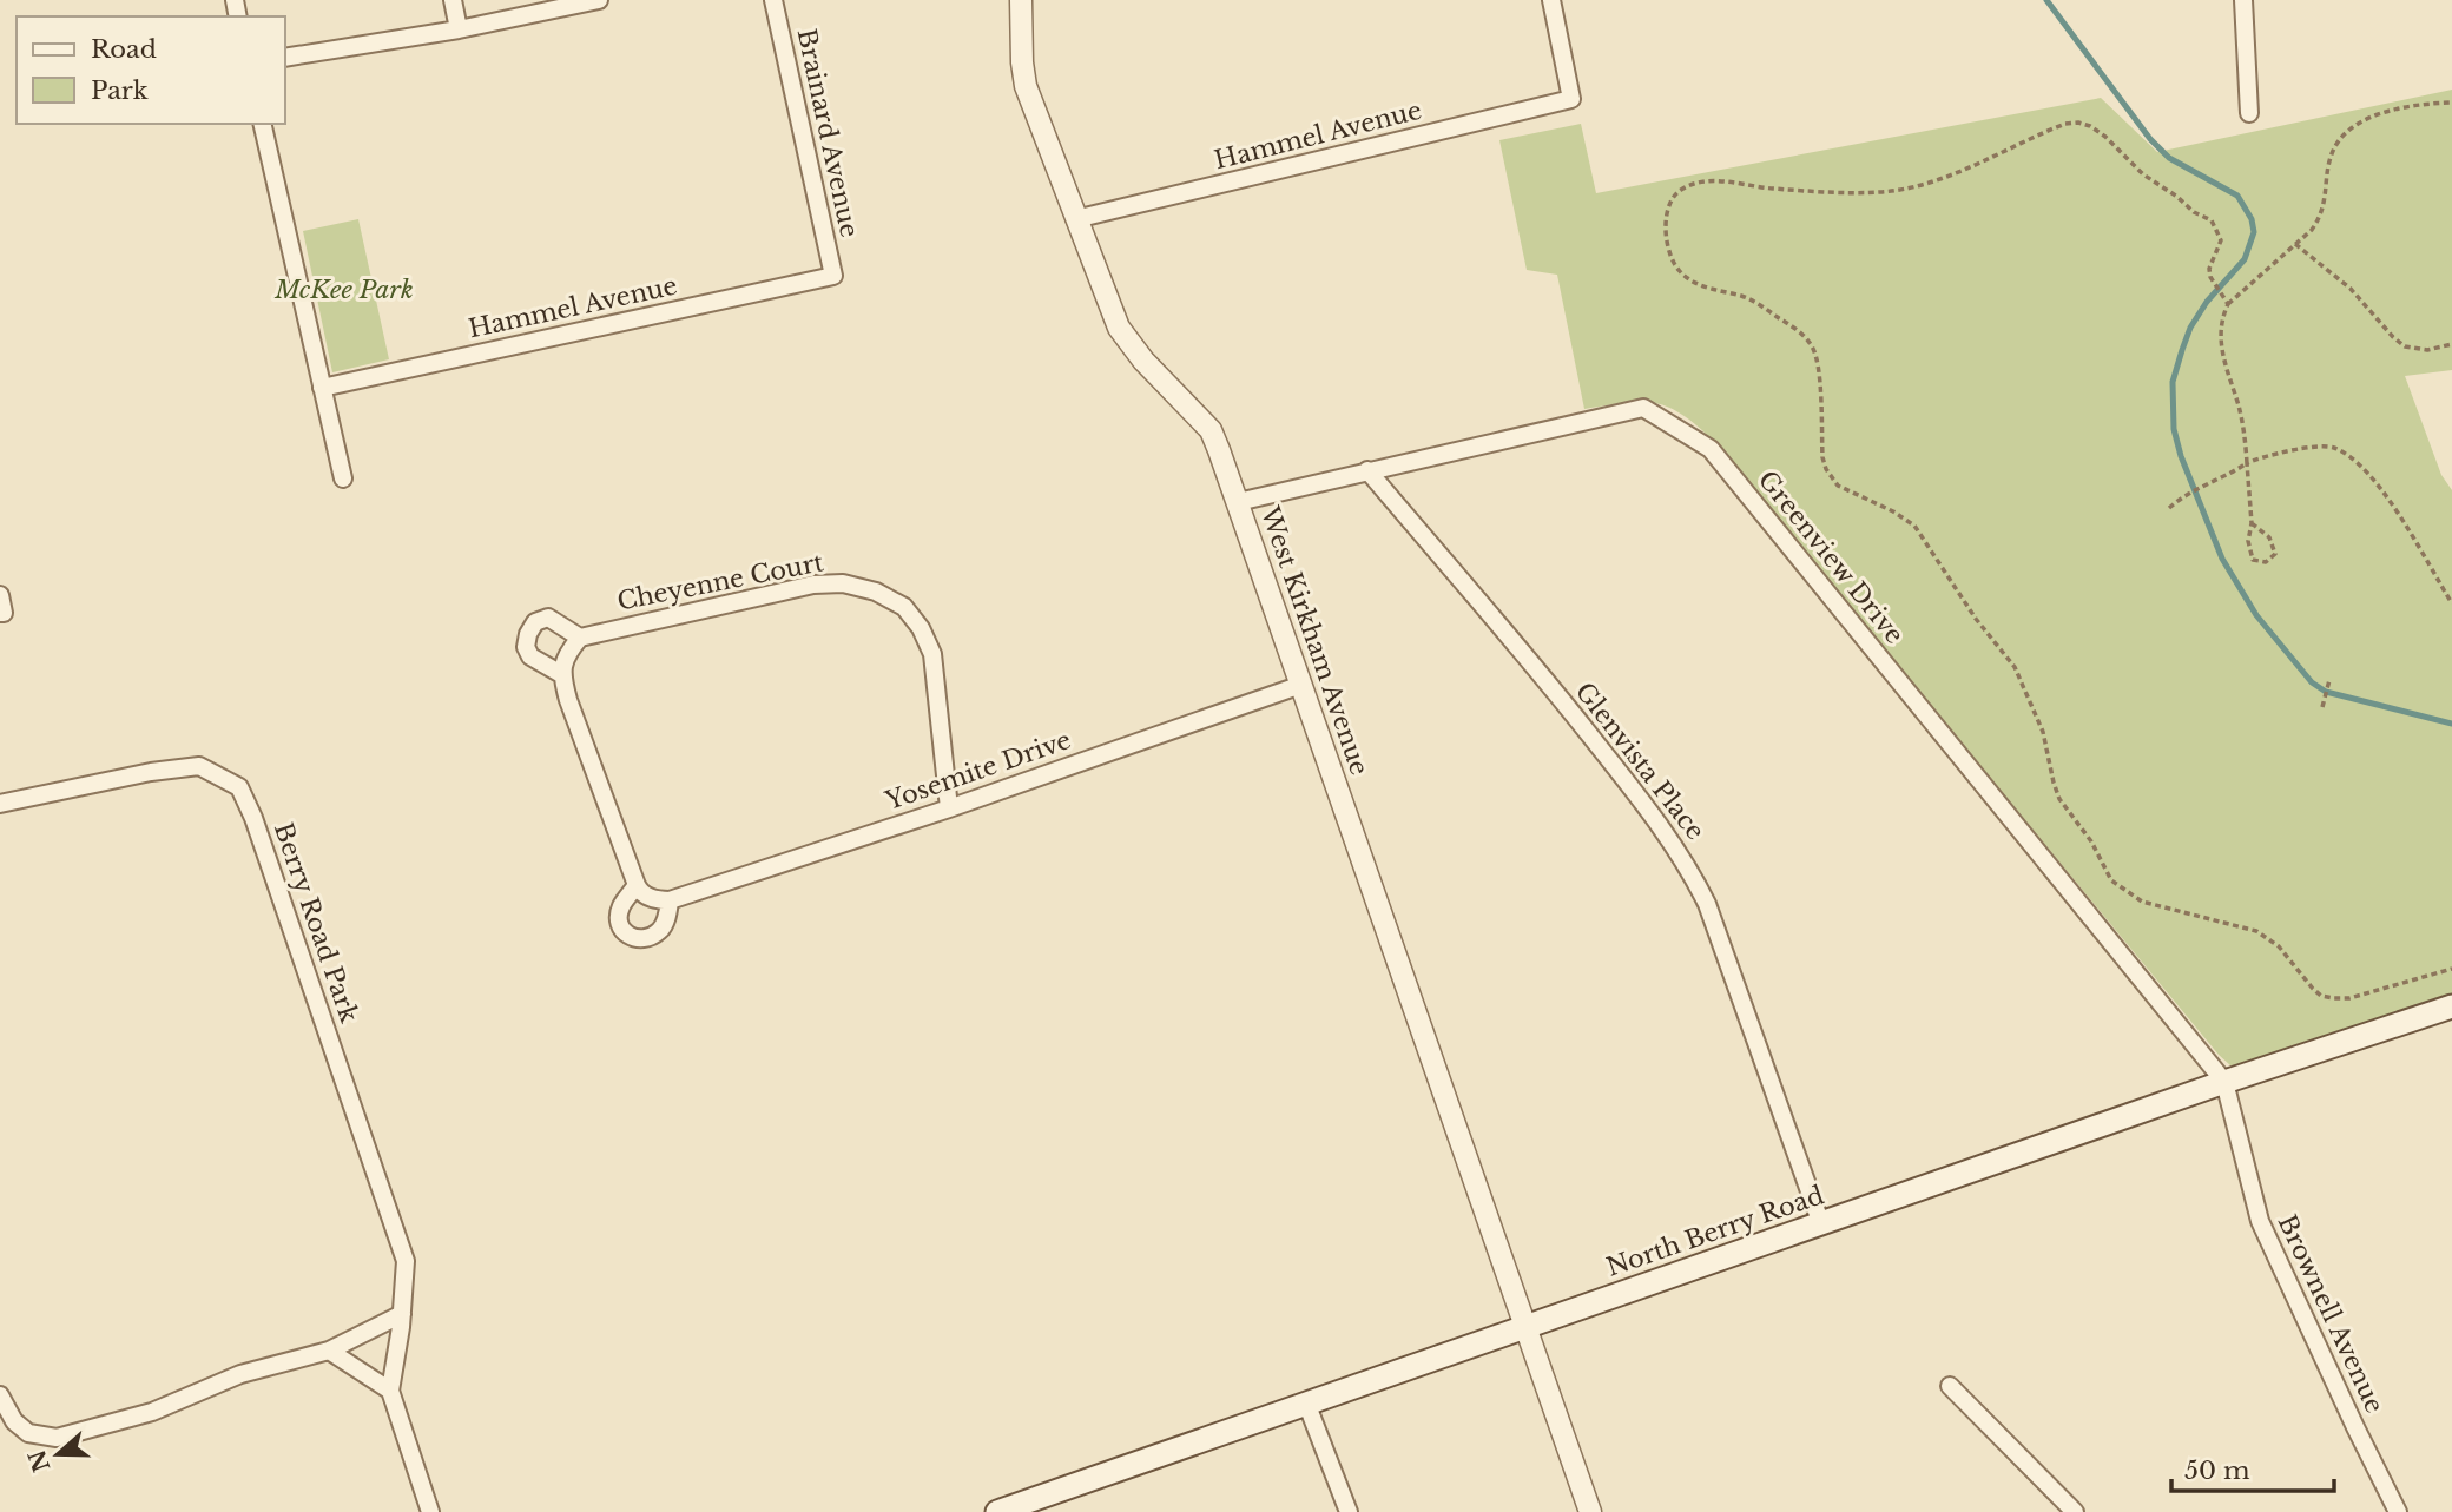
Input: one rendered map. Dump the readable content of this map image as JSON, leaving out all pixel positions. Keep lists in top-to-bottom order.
{
  "streets": {
    "main road": ["North Berry Road"],
    "street": [
      "Brainard Avenue",
      "Hammel Avenue",
      "Greenview Drive",
      "Cheyenne Court",
      "West Kirkham Avenue",
      "Glenvista Place",
      "Yosemite Drive",
      "Berry Road Park",
      "Brownell Avenue"
    ]
  },
  "crossings": [
    ["Brainard Avenue", "Hammel Avenue"],
    ["Hammel Avenue", "West Kirkham Avenue"],
    ["Greenview Drive", "West Kirkham Avenue"],
    ["Greenview Drive", "Glenvista Place"],
    ["Greenview Drive", "North Berry Road"],
    ["Greenview Drive", "Brownell Avenue"],
    ["Cheyenne Court", "Yosemite Drive"],
    ["West Kirkham Avenue", "Yosemite Drive"],
    ["West Kirkham Avenue", "North Berry Road"],
    ["Glenvista Place", "North Berry Road"],
    ["North Berry Road", "Brownell Avenue"]
  ],
  "parks": ["McKee Park"],
  "legend": ["Road", "Park"],
  "scale_bar": "50 m",
  "north": "left"
}
